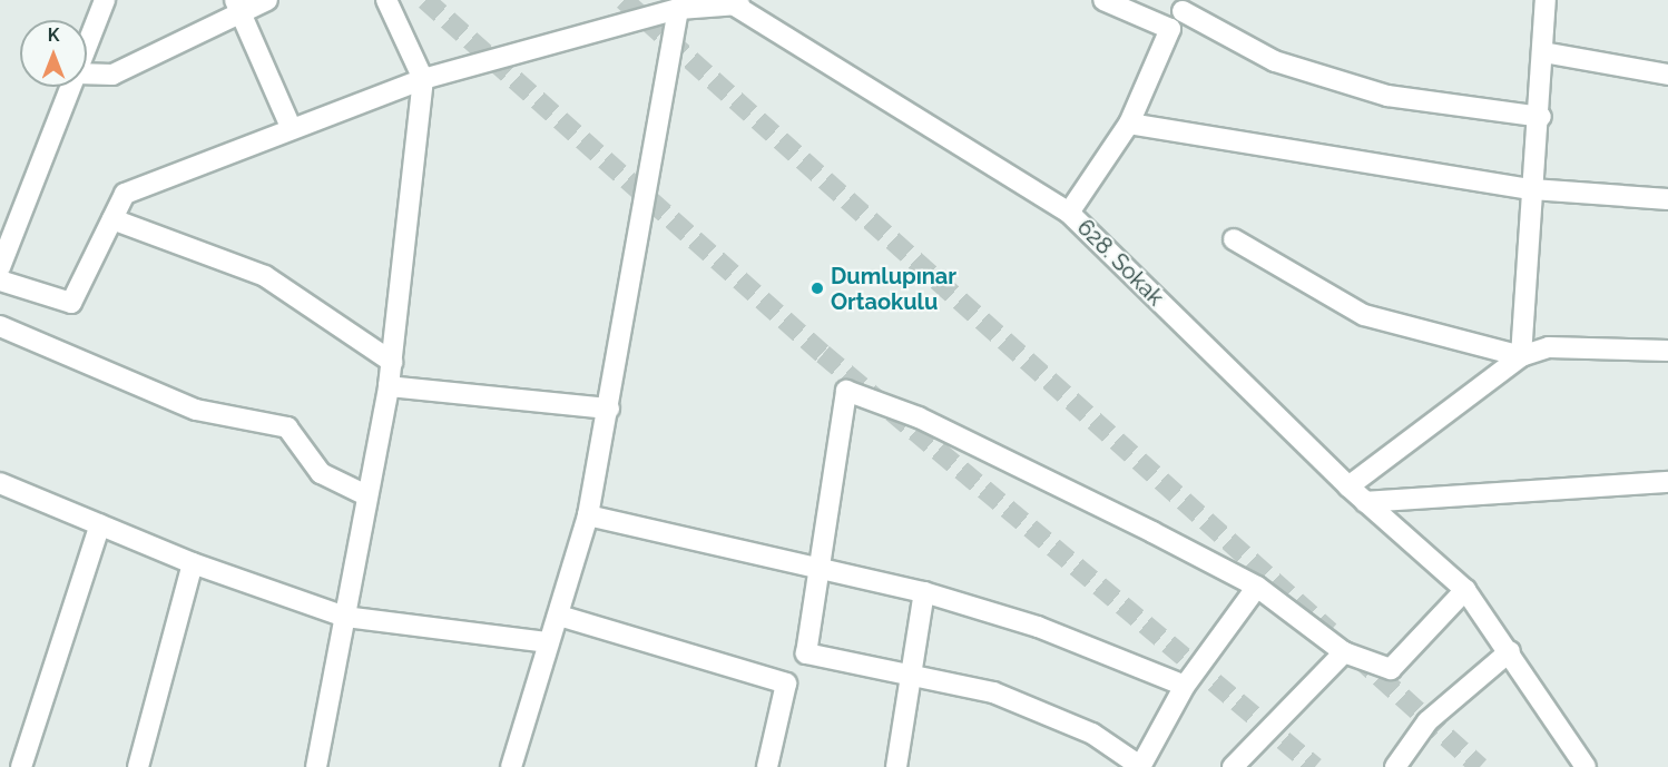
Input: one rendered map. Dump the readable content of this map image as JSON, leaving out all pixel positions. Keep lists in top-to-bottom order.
{
  "streets": {
    "street": ["628. Sokak"]
  },
  "places": ["Dumlupınar Ortaokulu"],
  "north": "top"
}
